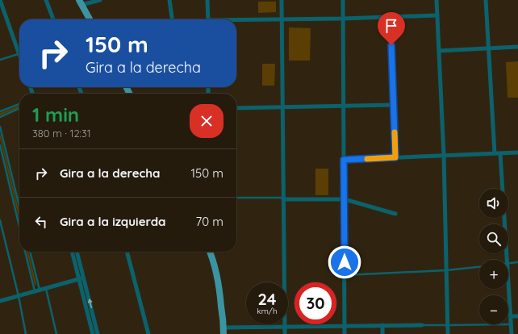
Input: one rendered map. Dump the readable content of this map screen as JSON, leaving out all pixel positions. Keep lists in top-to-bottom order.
{
  "page": {
    "turn": ["150 m", "Gira a la derecha"],
    "heading": ["1 min", "380 m · 12:31"],
    "list": [
      {
        "name": "Gira a la derecha",
        "value": "150 m"
      },
      {
        "name": "Gira a la izquierda",
        "value": "70 m"
      }
    ],
    "map_buttons": ["+", "−"],
    "speed": "24 km/h",
    "limit": "30"
  }
}
